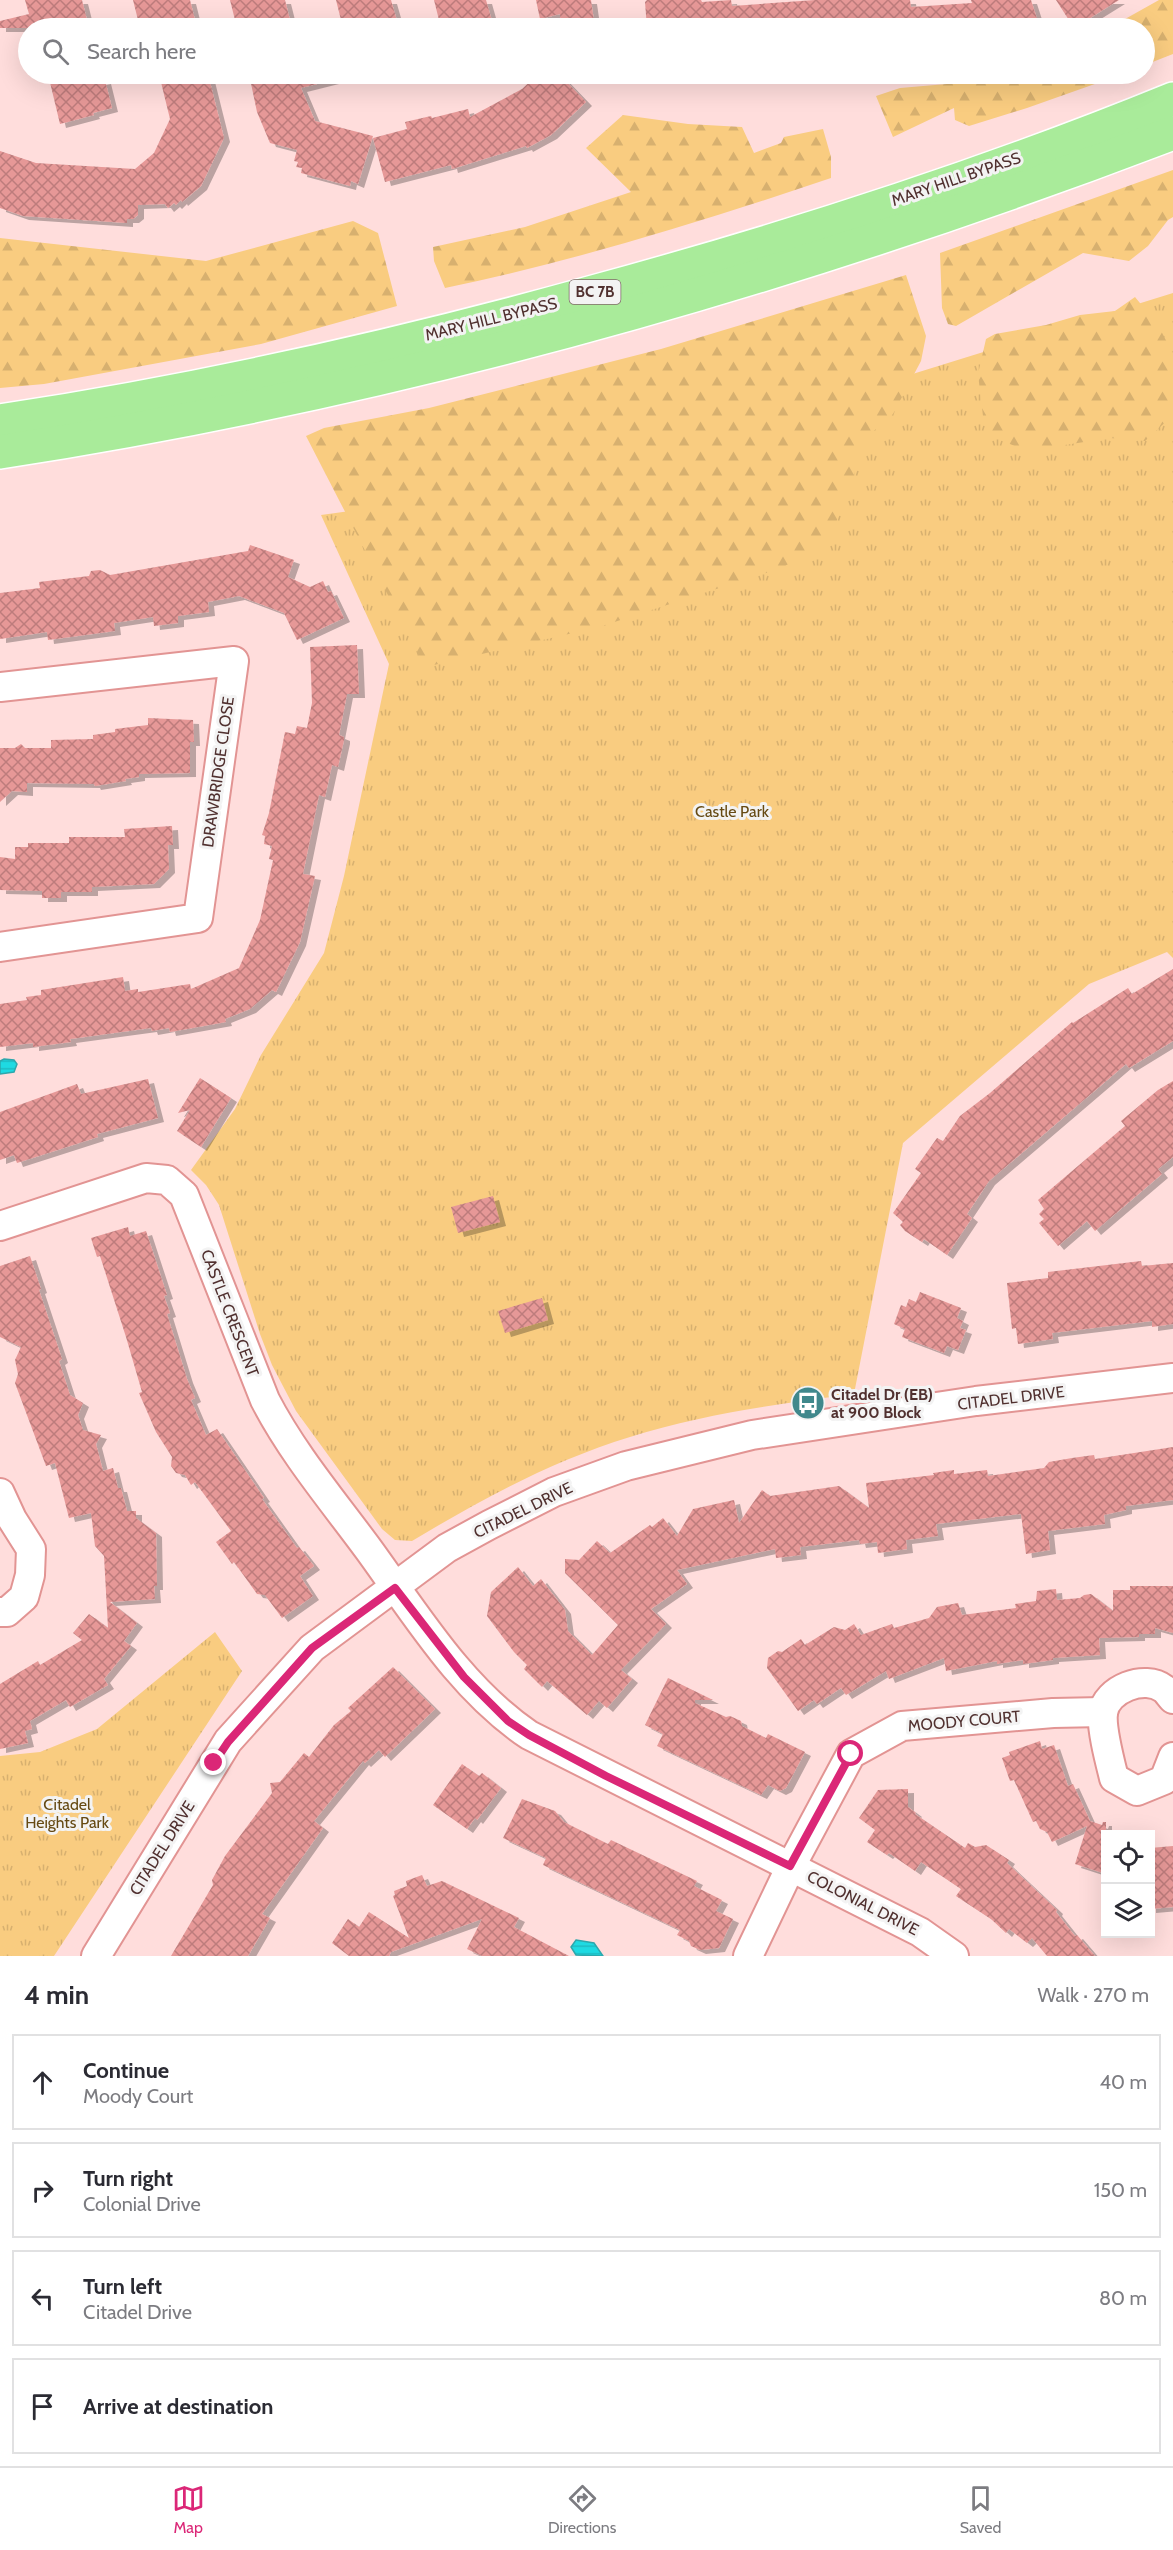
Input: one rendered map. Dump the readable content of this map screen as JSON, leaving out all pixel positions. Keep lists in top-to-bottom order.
{
  "streets": {
    "highway": ["MARY HILL BYPASS", "BC 7B"],
    "street": [
      "DRAWBRIDGE CLOSE",
      "CASTLE CRESCENT",
      "CITADEL DRIVE",
      "MOODY COURT",
      "COLONIAL DRIVE"
    ]
  },
  "crossings": [
    ["CASTLE CRESCENT", "CITADEL DRIVE"],
    ["CASTLE CRESCENT", "COLONIAL DRIVE"],
    ["CITADEL DRIVE", "COLONIAL DRIVE"],
    ["MOODY COURT", "COLONIAL DRIVE"]
  ],
  "parks": ["Castle Park", "Citadel Heights Park"],
  "places": {
    "bus stop": ["Citadel Dr (EB) at 900 Block"]
  },
  "page": {
    "search": "Search here",
    "heading": ["4 min", "Walk · 270 m"],
    "list": [
      ["Continue", "Moody Court", "40 m"],
      ["Turn right", "Colonial Drive", "150 m"],
      ["Turn left", "Citadel Drive", "80 m"],
      "Arrive at destination"
    ],
    "nav": ["Map", "Directions", "Saved"]
  }
}
